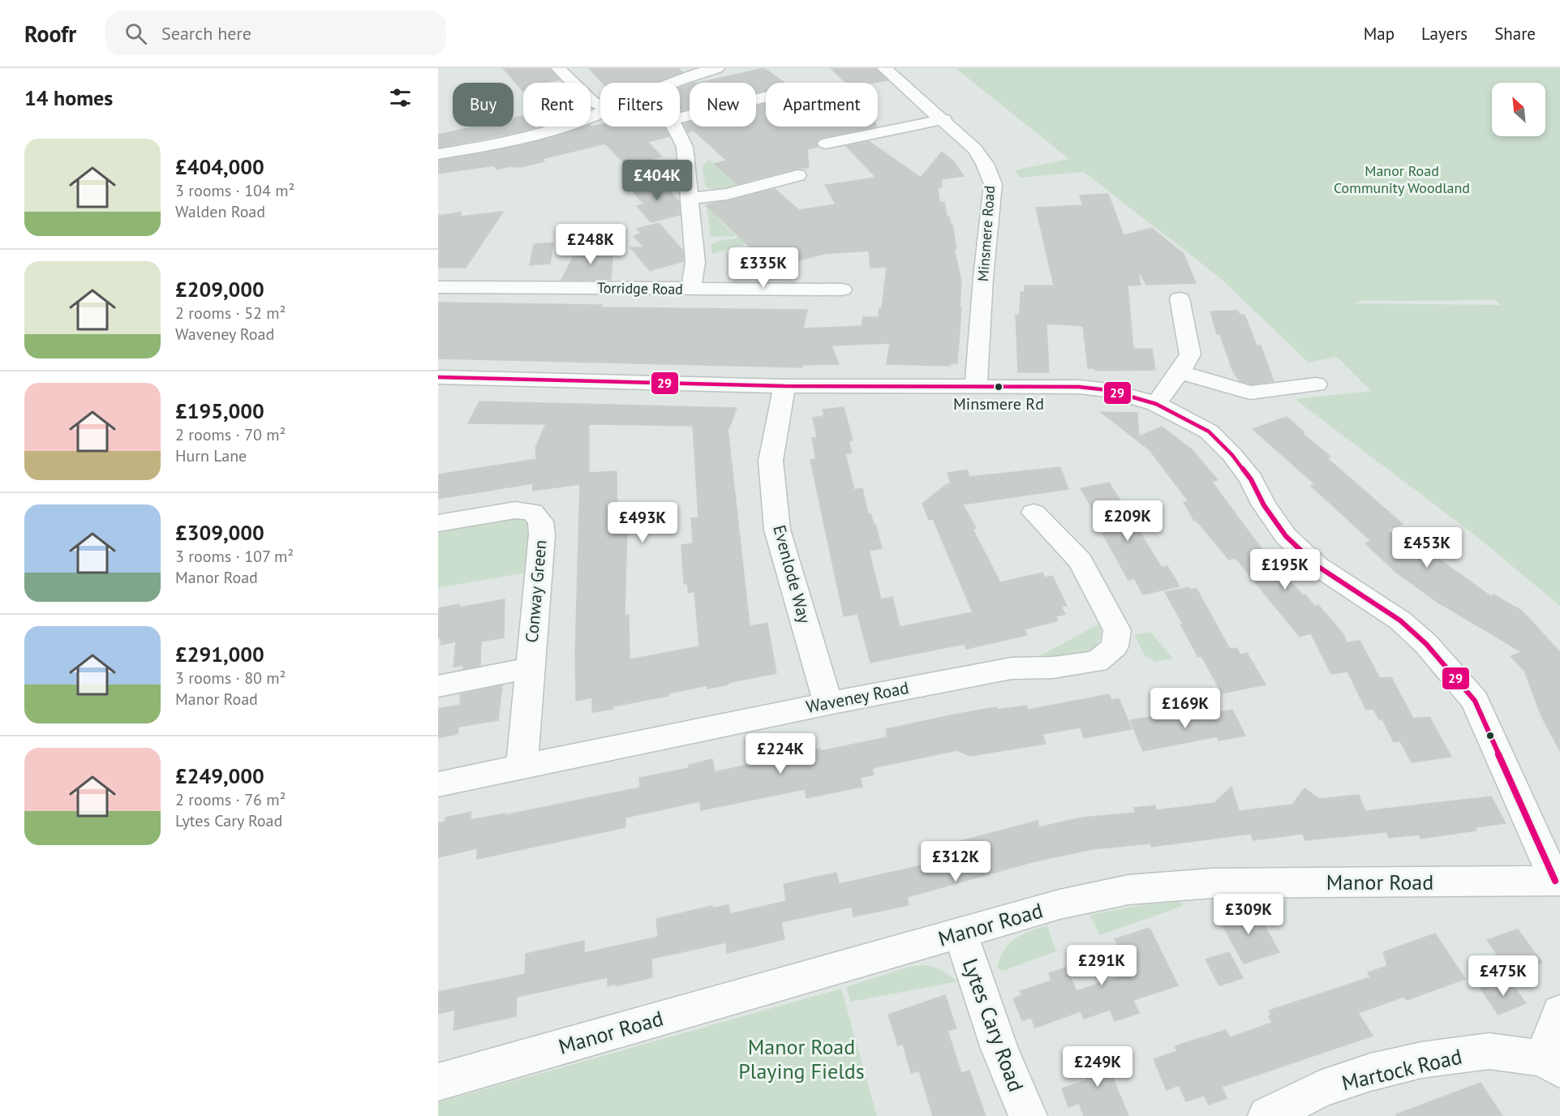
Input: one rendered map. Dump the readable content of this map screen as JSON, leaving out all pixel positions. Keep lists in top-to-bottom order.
{
  "streets": {
    "street": [
      "Minsmere Road",
      "Torridge Road",
      "Evenlode Way",
      "Conway Green",
      "Waveney Road",
      "Manor Road",
      "Lytes Cary Road",
      "Martock Road"
    ]
  },
  "crossings": [
    ["Evenlode Way", "Waveney Road"],
    ["Conway Green", "Waveney Road"],
    ["Manor Road", "Lytes Cary Road"]
  ],
  "parks": ["Manor Road Community Woodland", "Manor Road Playing Fields"],
  "places": ["Minsmere Rd"],
  "lines": ["transit line 29"],
  "north": "top left",
  "page": {
    "header": "Roofr",
    "search": "Search here",
    "nav": ["Map", "Layers", "Share"],
    "heading": "14 homes",
    "chip": [
      "Buy",
      "Rent",
      "Filters",
      "New",
      "Apartment"
    ],
    "list": [
      {
        "name": "£404,000",
        "note": "3 rooms · 104 m² · Walden Road"
      },
      {
        "name": "£209,000",
        "note": "2 rooms · 52 m² · Waveney Road"
      },
      {
        "name": "£195,000",
        "note": "2 rooms · 70 m² · Hurn Lane"
      },
      {
        "name": "£309,000",
        "note": "3 rooms · 107 m² · Manor Road"
      },
      {
        "name": "£291,000",
        "note": "3 rooms · 80 m² · Manor Road"
      },
      {
        "name": "£249,000",
        "note": "2 rooms · 76 m² · Lytes Cary Road"
      }
    ],
    "price": [
      "£404K",
      "£248K",
      "£335K",
      "£209K",
      "£493K",
      "£453K",
      "£195K",
      "£169K",
      "£224K",
      "£312K",
      "£309K",
      "£291K",
      "£475K",
      "£249K"
    ]
  }
}
